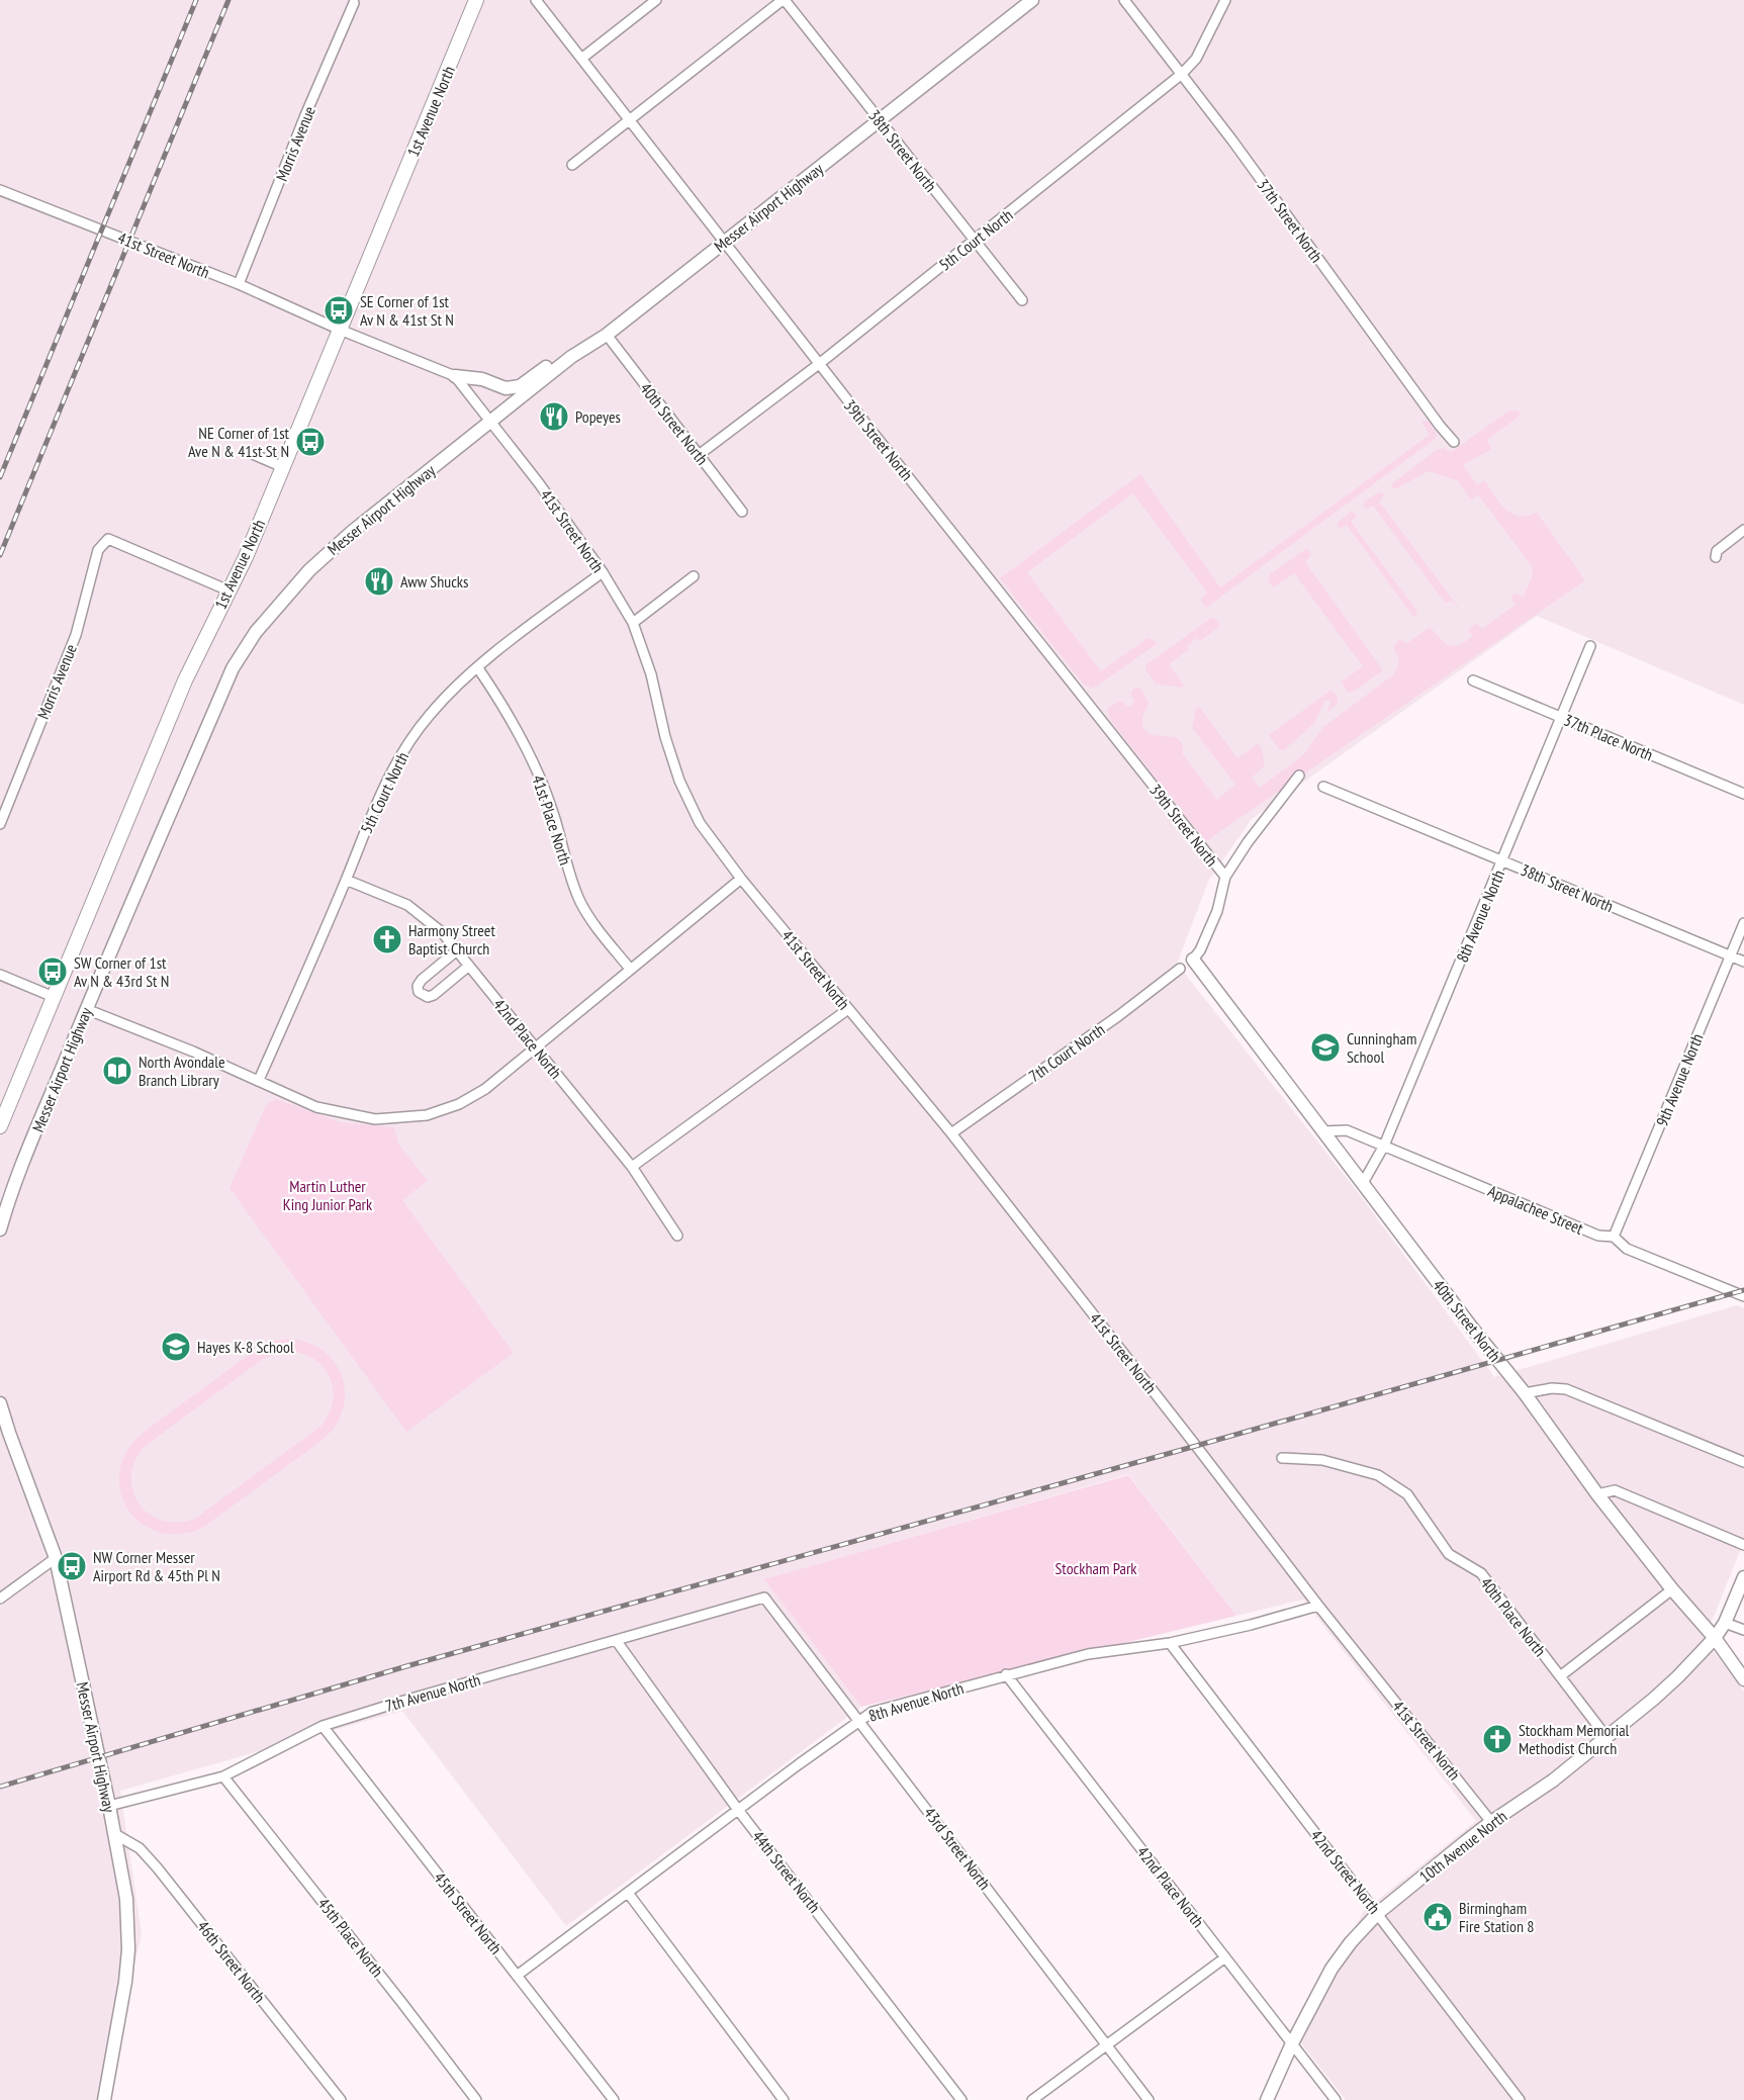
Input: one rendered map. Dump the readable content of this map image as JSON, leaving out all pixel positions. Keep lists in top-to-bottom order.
{
  "streets": {
    "main road": [
      "1st Avenue North",
      "Messer Airport Highway",
      "40th Street North",
      "10th Avenue North"
    ],
    "street": [
      "Morris Avenue",
      "38th Street North",
      "37th Street North",
      "5th Court North",
      "41st Street North",
      "39th Street North",
      "37th Place North",
      "41st Place North",
      "8th Avenue North",
      "42nd Place North",
      "7th Court North",
      "9th Avenue North",
      "Appalachee Street",
      "40th Place North",
      "7th Avenue North",
      "43rd Street North",
      "44th Street North",
      "42nd Street North",
      "45th Street North",
      "45th Place North",
      "46th Street North"
    ]
  },
  "crossings": [
    ["1st Avenue North", "Morris Avenue"],
    ["1st Avenue North", "41st Street North"],
    ["Morris Avenue", "41st Street North"],
    ["38th Street North", "Messer Airport Highway"],
    ["38th Street North", "5th Court North"],
    ["38th Street North", "8th Avenue North"],
    ["38th Street North", "9th Avenue North"],
    ["Messer Airport Highway", "41st Street North"],
    ["Messer Airport Highway", "40th Street North"],
    ["Messer Airport Highway", "39th Street North"],
    ["Messer Airport Highway", "7th Avenue North"],
    ["Messer Airport Highway", "46th Street North"],
    ["37th Street North", "5th Court North"],
    ["5th Court North", "41st Street North"],
    ["5th Court North", "40th Street North"],
    ["5th Court North", "39th Street North"],
    ["5th Court North", "41st Place North"],
    ["5th Court North", "42nd Place North"],
    ["41st Street North", "8th Avenue North"],
    ["41st Street North", "7th Court North"],
    ["41st Street North", "10th Avenue North"],
    ["40th Street North", "8th Avenue North"],
    ["40th Street North", "Appalachee Street"],
    ["40th Street North", "10th Avenue North"],
    ["37th Place North", "8th Avenue North"],
    ["8th Avenue North", "42nd Place North"],
    ["8th Avenue North", "Appalachee Street"],
    ["8th Avenue North", "43rd Street North"],
    ["8th Avenue North", "44th Street North"],
    ["8th Avenue North", "42nd Street North"],
    ["8th Avenue North", "45th Street North"],
    ["42nd Place North", "10th Avenue North"],
    ["9th Avenue North", "Appalachee Street"],
    ["40th Place North", "10th Avenue North"],
    ["7th Avenue North", "43rd Street North"],
    ["7th Avenue North", "44th Street North"],
    ["7th Avenue North", "45th Street North"],
    ["7th Avenue North", "45th Place North"],
    ["10th Avenue North", "42nd Street North"]
  ],
  "parks": ["Martin Luther King Junior Park", "Stockham Park"],
  "places": {
    "bus stop": [
      "SE Corner of 1st Av N & 41st St N",
      "NE Corner of 1st Ave N & 41st St N",
      "SW Corner of 1st Av N & 43rd St N",
      "NW Corner Messer Airport Rd & 45th Pl N"
    ],
    "restaurant": ["Popeyes", "Aww Shucks"],
    "church": ["Harmony Street Baptist Church", "Stockham Memorial Methodist Church"],
    "school or university": ["Cunningham School", "Hayes K-8 School"],
    "library": ["North Avondale Branch Library"],
    "public building": ["Birmingham Fire Station 8"]
  }
}
